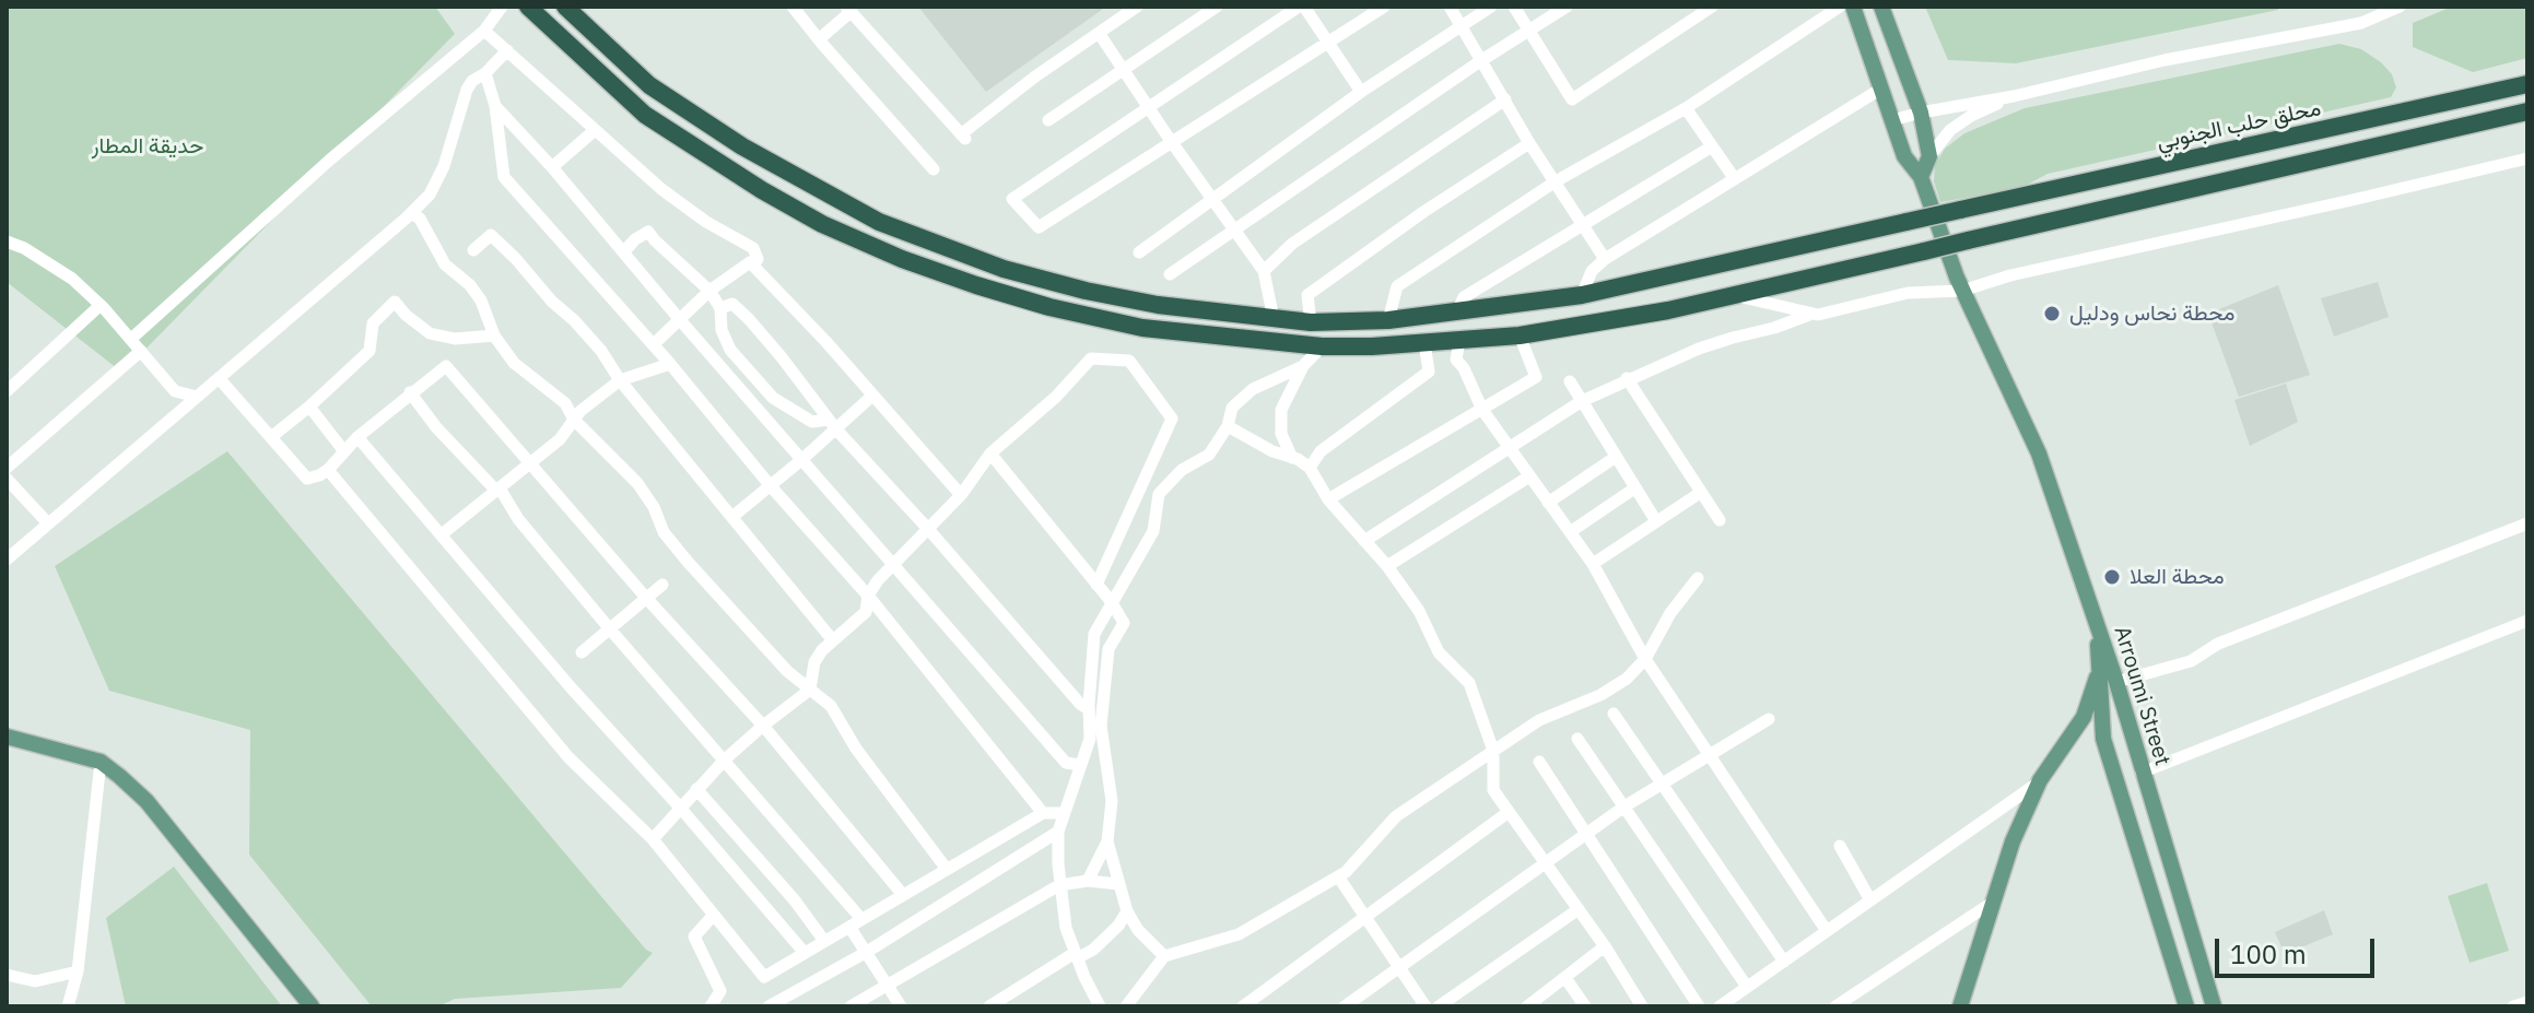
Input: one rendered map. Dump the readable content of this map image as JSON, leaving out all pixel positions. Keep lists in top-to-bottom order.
{
  "streets": {
    "highway": ["محلق حلب الجنوبي"],
    "main road": ["Arroumi Street"]
  },
  "parks": ["حديقة المطار"],
  "places": ["محطة نحاس ودليل", "محطة العلا"],
  "scale_bar": "100 m"
}
